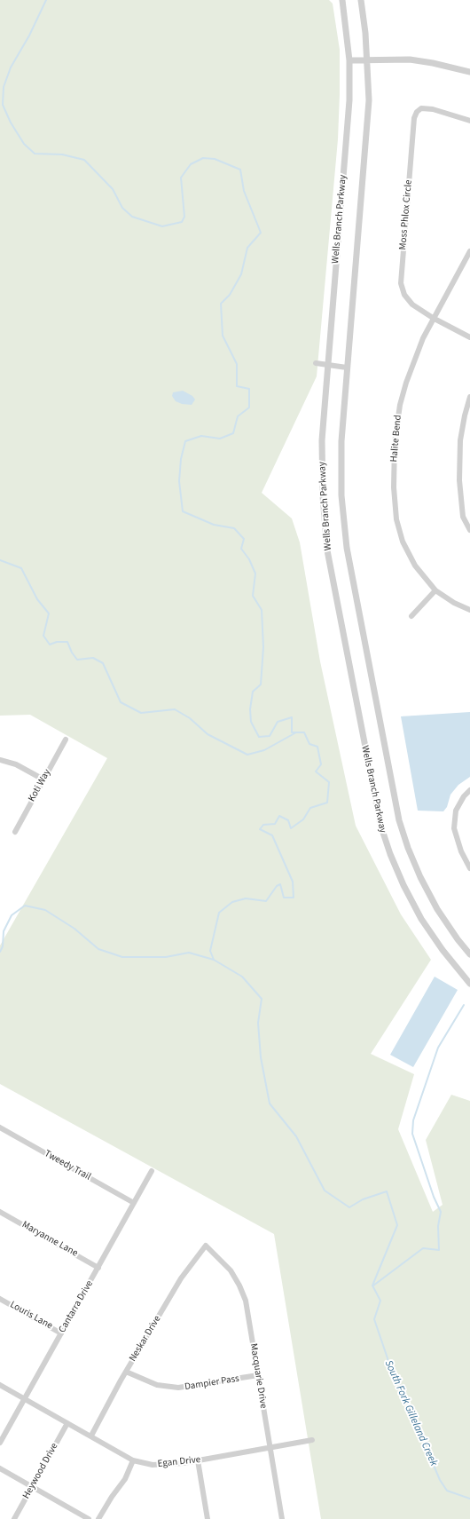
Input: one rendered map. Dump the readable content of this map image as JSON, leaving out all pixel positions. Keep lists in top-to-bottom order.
{
  "streets": {
    "street": [
      "Moss Phlox Circle",
      "Wells Branch Parkway",
      "Halite Bend",
      "Koti Way",
      "Tweedy Trail",
      "Maryanne Lane",
      "Cantarra Drive",
      "Louris Lane",
      "Neskar Drive",
      "Macquarie Drive",
      "Dampier Pass",
      "Egan Drive",
      "Heywood Drive"
    ]
  },
  "crossings": [
    ["Moss Phlox Circle", "Halite Bend"],
    ["Tweedy Trail", "Cantarra Drive"],
    ["Maryanne Lane", "Cantarra Drive"],
    ["Cantarra Drive", "Louris Lane"],
    ["Cantarra Drive", "Egan Drive"],
    ["Neskar Drive", "Macquarie Drive"],
    ["Neskar Drive", "Dampier Pass"],
    ["Neskar Drive", "Egan Drive"],
    ["Macquarie Drive", "Dampier Pass"],
    ["Macquarie Drive", "Egan Drive"],
    ["Egan Drive", "Heywood Drive"]
  ],
  "water": ["South Fork Gilleland Creek"]
}
